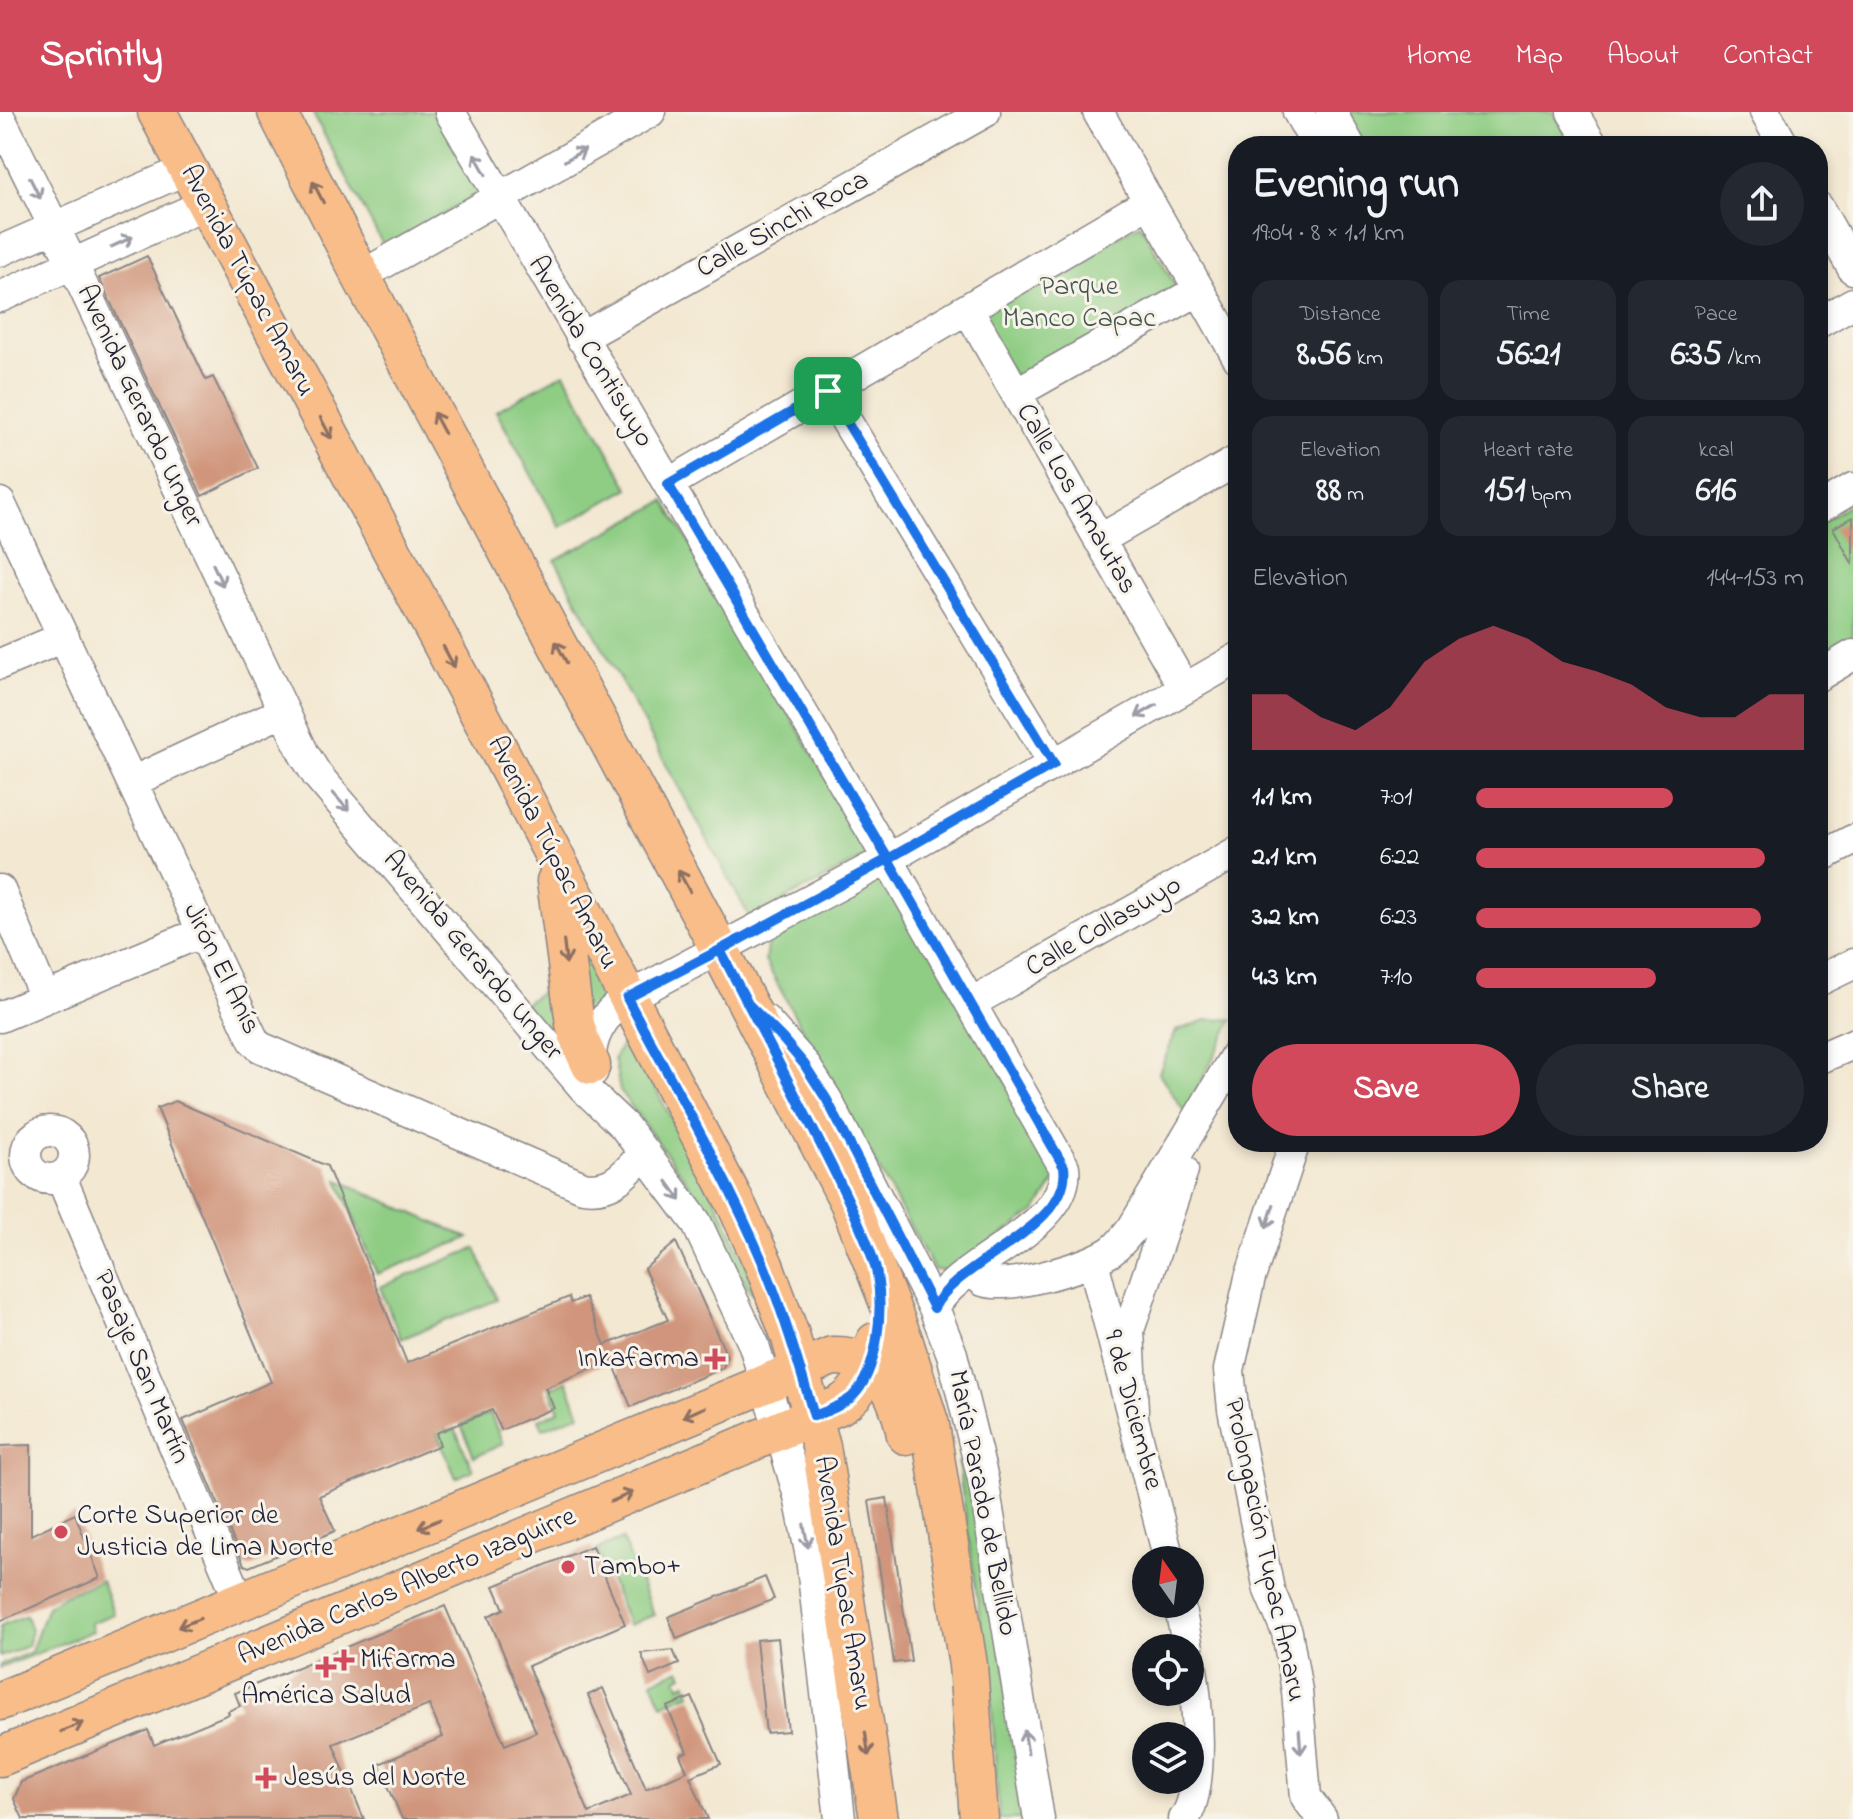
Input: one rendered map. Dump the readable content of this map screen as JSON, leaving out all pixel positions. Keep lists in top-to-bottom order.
{
  "streets": {
    "main road": ["Avenida Túpac Amaru", "Avenida Carlos Alberto Izaguirre"],
    "street": [
      "Calle Sinchi Roca",
      "Avenida Contisuyo",
      "Avenida Gerardo Unger",
      "Calle Los Amautas",
      "Calle Collasuyo",
      "Jirón El Anís",
      "Pasaje San Martín",
      "9 de Diciembre",
      "María Parado de Bellido",
      "Prolongación Tupac Amaru"
    ]
  },
  "crossings": [
    ["Calle Sinchi Roca", "Avenida Contisuyo"],
    ["Avenida Túpac Amaru", "Avenida Gerardo Unger"],
    ["Avenida Túpac Amaru", "Avenida Carlos Alberto Izaguirre"],
    ["Avenida Contisuyo", "Calle Collasuyo"],
    ["Avenida Contisuyo", "María Parado de Bellido"],
    ["Avenida Gerardo Unger", "Jirón El Anís"],
    ["Avenida Gerardo Unger", "Avenida Carlos Alberto Izaguirre"],
    ["Pasaje San Martín", "Avenida Carlos Alberto Izaguirre"]
  ],
  "one_way": ["Avenida Gerardo Unger"],
  "parks": ["Parque Manco Capac"],
  "places": {
    "health": [
      "Inkafarma",
      "Mifarma",
      "América Salud",
      "Jesús del Norte"
    ],
    "other": ["Corte Superior de Justicia de Lima Norte", "Tambo+"]
  },
  "north": "top",
  "page": {
    "header": "Sprintly",
    "nav": [
      "Home",
      "Map",
      "About",
      "Contact"
    ],
    "heading": ["Evening run", "19:04 · 8 × 1.1 km"],
    "stats": [
      ["Distance", "8.56 km"],
      ["Time", "56:21"],
      ["Pace", "6:35 /km"],
      ["Elevation", "88 m"],
      ["Heart rate", "151 bpm"],
      ["kcal", "616"]
    ],
    "chart": ["Elevation", "144–153 m"],
    "list": [
      {
        "name": "1.1 km",
        "note": "7:01"
      },
      {
        "name": "2.1 km",
        "note": "6:22"
      },
      {
        "name": "3.2 km",
        "note": "6:23"
      },
      {
        "name": "4.3 km",
        "note": "7:10"
      }
    ],
    "buttons": ["Save", "Share"]
  }
}
